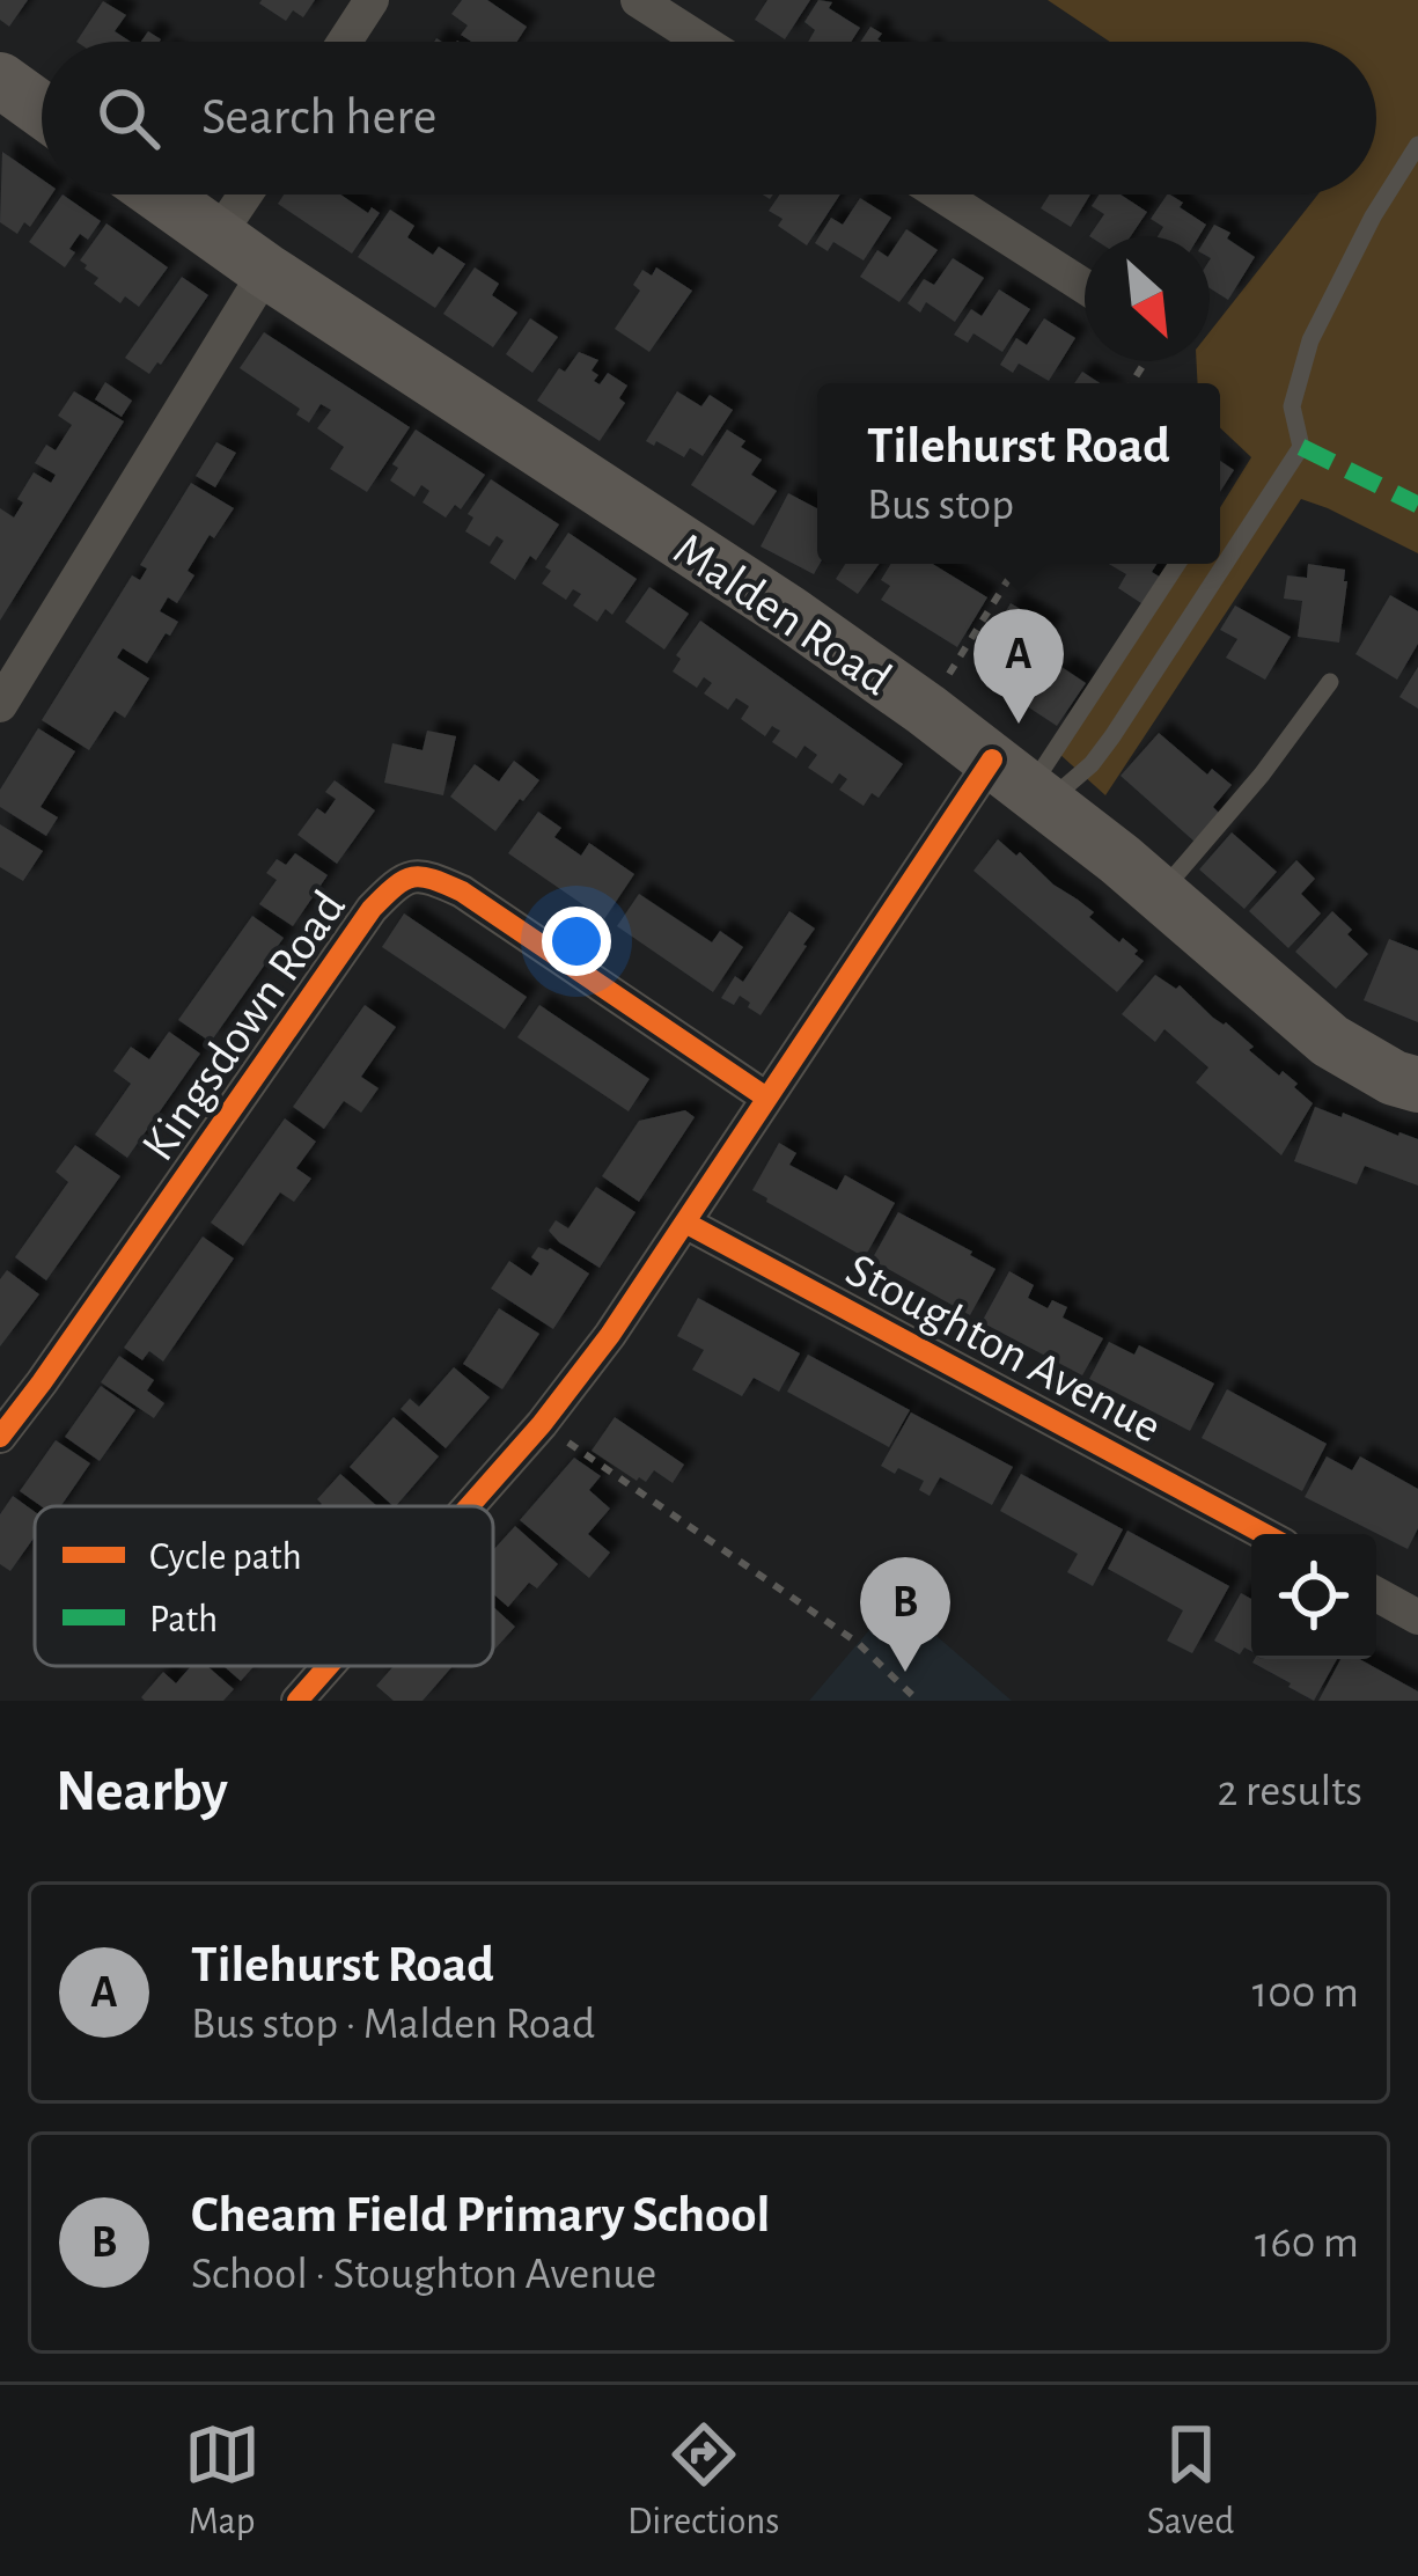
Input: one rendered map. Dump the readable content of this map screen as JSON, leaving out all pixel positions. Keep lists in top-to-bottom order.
{
  "streets": {
    "main road": ["Malden Road"],
    "street": ["Kingsdown Road", "Stoughton Avenue"]
  },
  "legend": ["Cycle path", "Path"],
  "north": "bottom right",
  "page": {
    "search": "Search here",
    "popup": ["Tilehurst Road", "Bus stop"],
    "pins": ["A", "B"],
    "heading": ["Nearby", "2 results"],
    "list": [
      {
        "mark": "A",
        "name": "Tilehurst Road",
        "note": "Bus stop · Malden Road",
        "value": "100 m"
      },
      {
        "mark": "B",
        "name": "Cheam Field Primary School",
        "note": "School · Stoughton Avenue",
        "value": "160 m"
      }
    ],
    "nav": ["Map", "Directions", "Saved"]
  }
}
